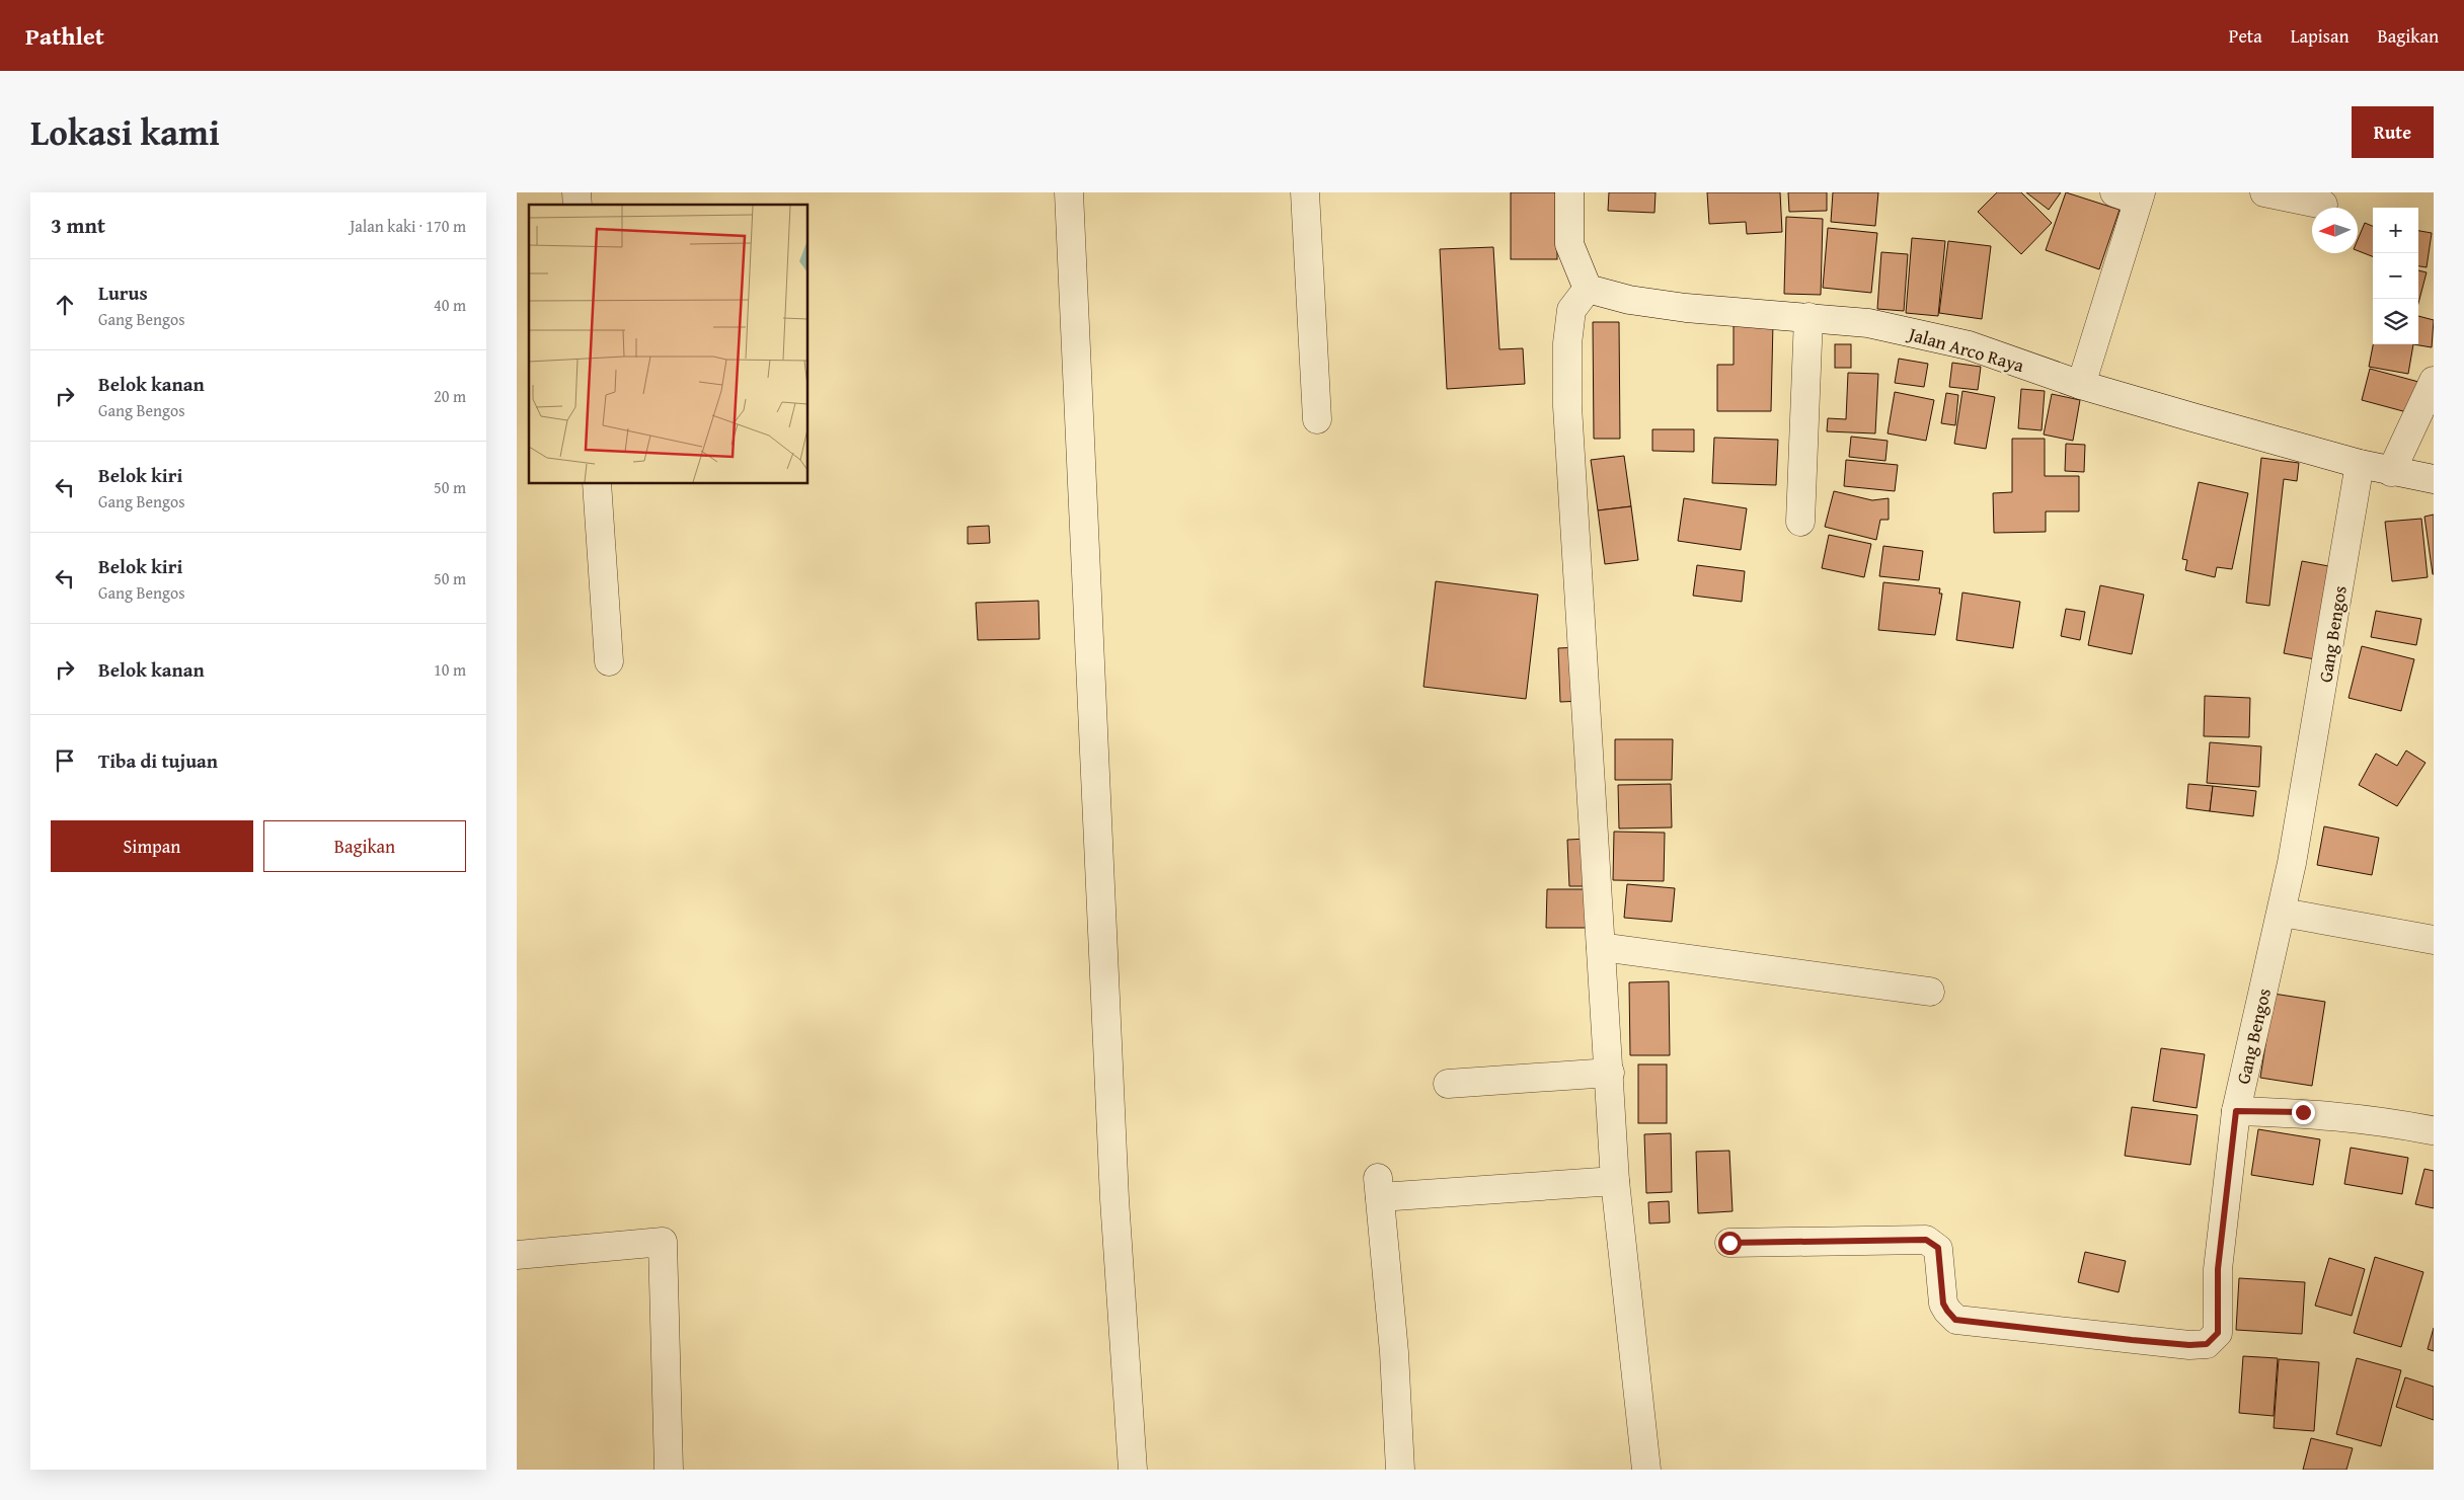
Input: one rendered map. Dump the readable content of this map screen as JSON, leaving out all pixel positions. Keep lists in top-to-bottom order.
{
  "streets": {
    "street": ["Jalan Arco Raya", "Gang Bengos"]
  },
  "crossings": [
    ["Jalan Arco Raya", "Gang Bengos"]
  ],
  "north": "left",
  "page": {
    "header": "Pathlet",
    "nav": ["Peta", "Lapisan", "Bagikan"],
    "title": "Lokasi kami",
    "buttons": [
      "Rute",
      ["Simpan", "Bagikan"]
    ],
    "heading": ["3 mnt", "Jalan kaki · 170 m"],
    "map_buttons": ["+", "−"],
    "list": [
      ["Lurus", "Gang Bengos", "40 m"],
      ["Belok kanan", "Gang Bengos", "20 m"],
      ["Belok kiri", "Gang Bengos", "50 m"],
      ["Belok kiri", "Gang Bengos", "50 m"],
      ["Belok kanan", "10 m"],
      "Tiba di tujuan"
    ]
  }
}
